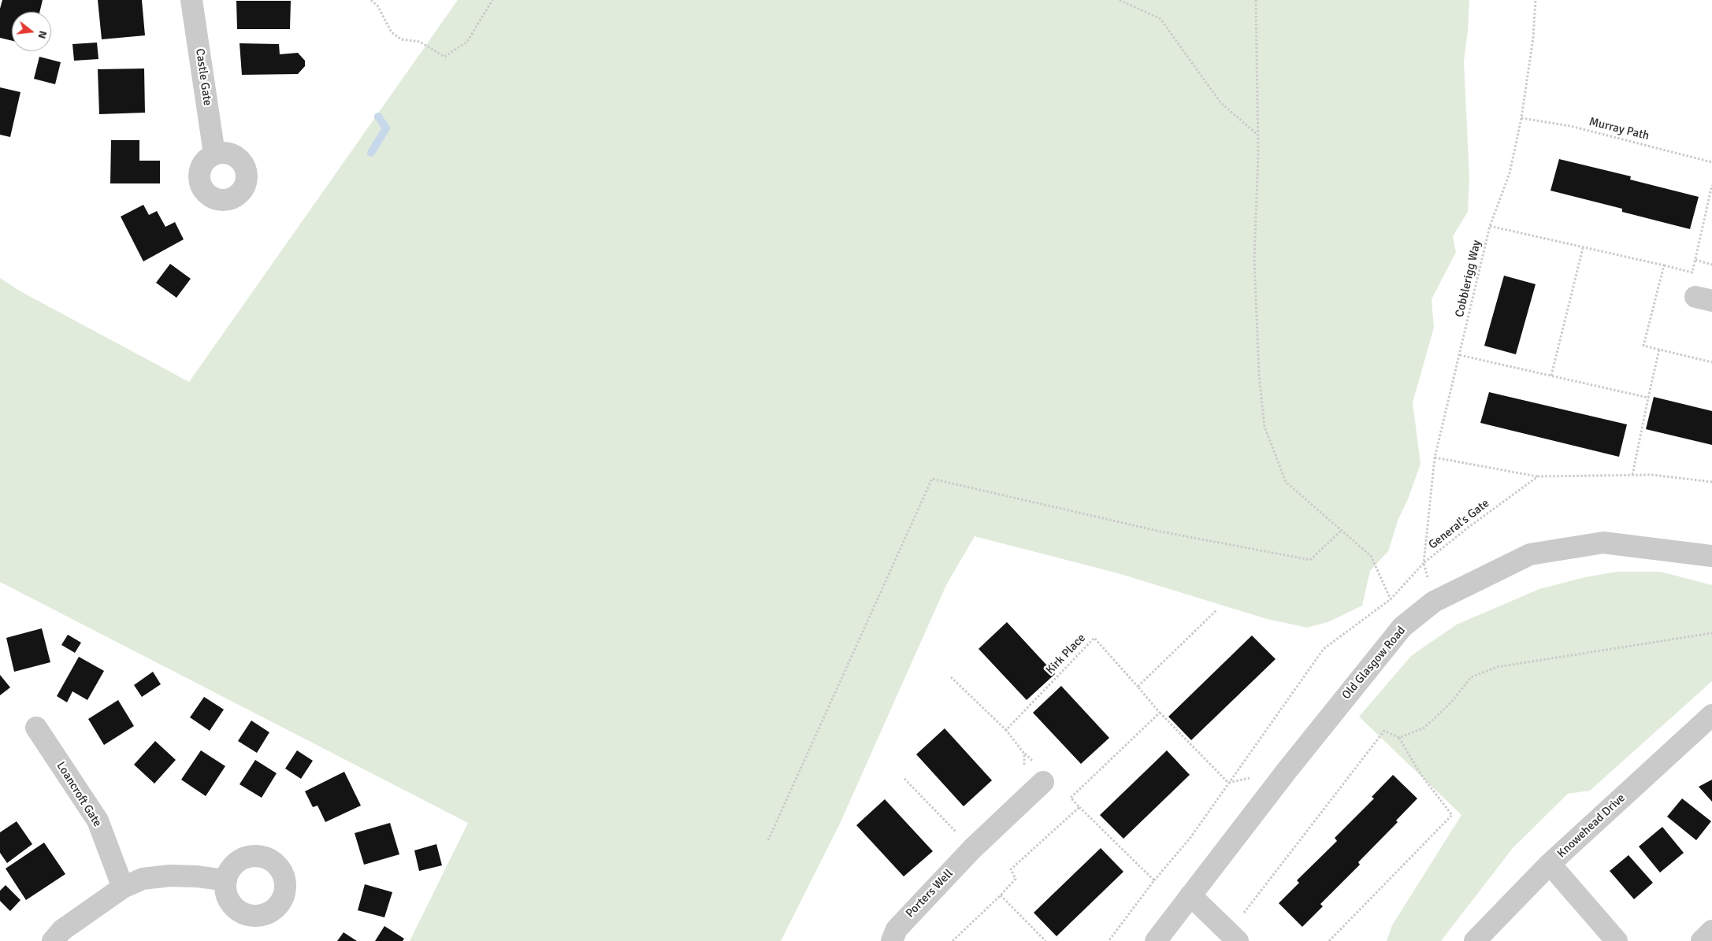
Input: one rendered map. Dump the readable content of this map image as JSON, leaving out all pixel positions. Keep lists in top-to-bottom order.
{
  "streets": {
    "street": [
      "Castle Gate",
      "Old Glasgow Road",
      "Loancroft Gate",
      "Knowehead Drive",
      "Porters Well"
    ],
    "path": [
      "Murray Path",
      "Cobblerigg Way",
      "General's Gate",
      "Kirk Place"
    ]
  },
  "crossings": [
    ["Murray Path", "Cobblerigg Way"],
    ["Cobblerigg Way", "General's Gate"],
    ["General's Gate", "Old Glasgow Road"]
  ],
  "north": "right"
}
